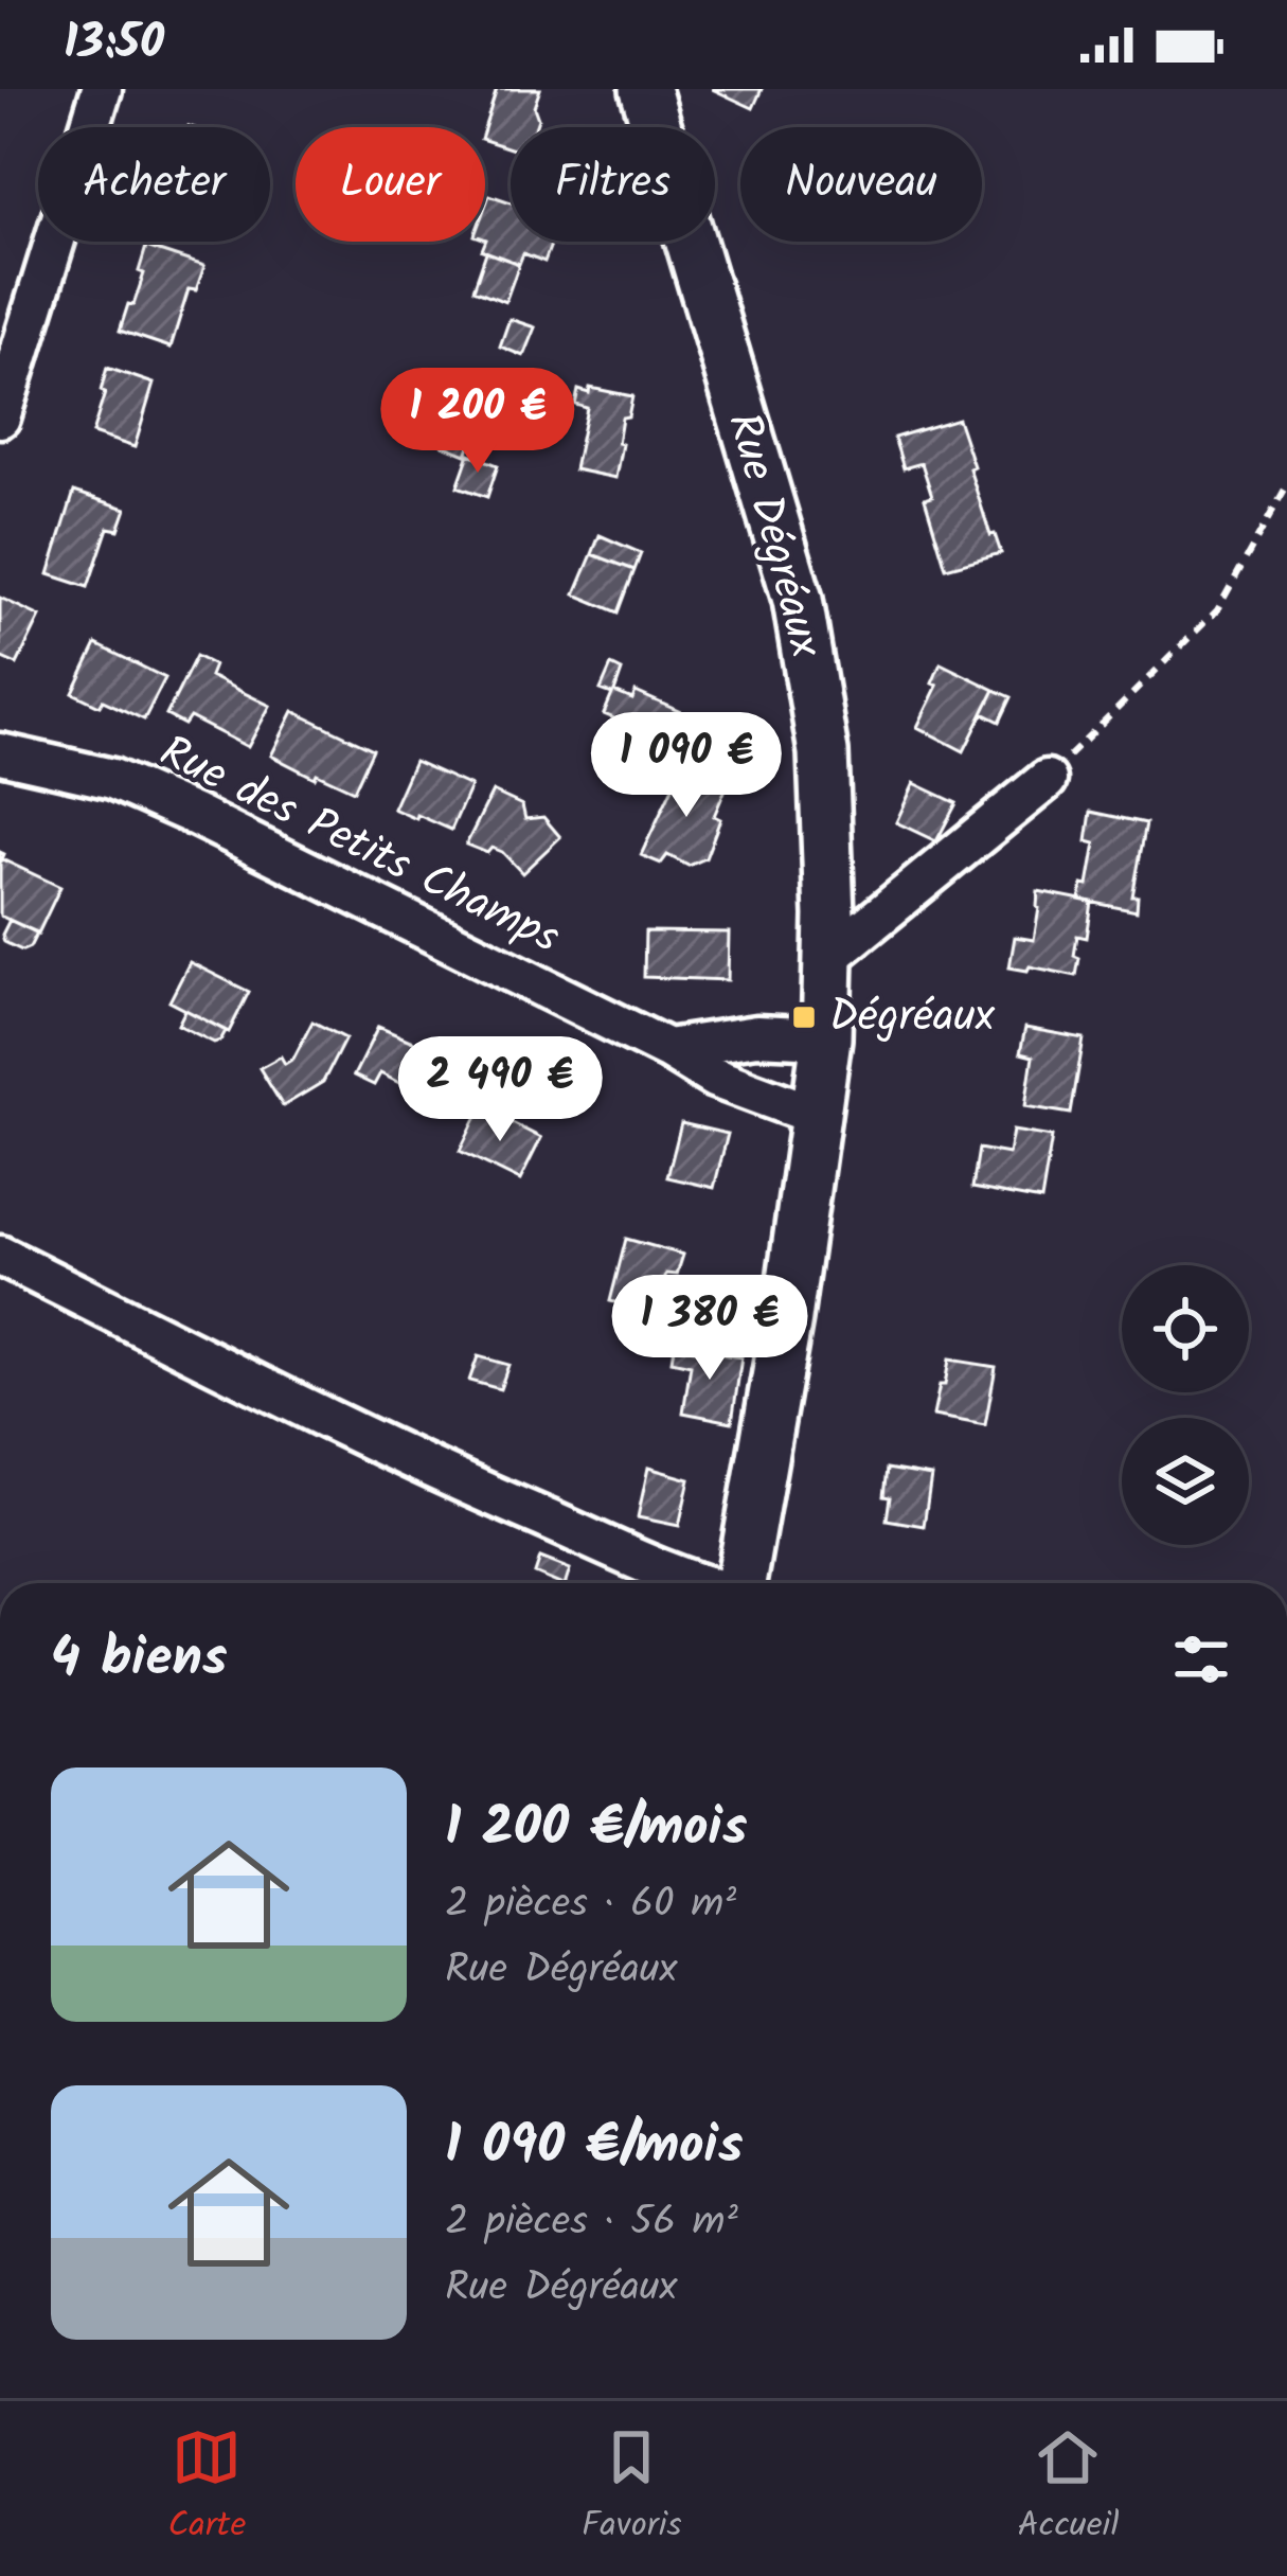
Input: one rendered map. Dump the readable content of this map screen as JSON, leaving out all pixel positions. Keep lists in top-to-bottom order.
{
  "streets": {
    "main road": ["Rue Dégréaux"],
    "street": ["Rue des Petits Champs"]
  },
  "crossings": [
    ["Rue Dégréaux", "Rue des Petits Champs"]
  ],
  "places": {
    "transit": ["Dégréaux"]
  },
  "page": {
    "status": "13:50",
    "chip": [
      "Acheter",
      "Louer",
      "Filtres",
      "Nouveau"
    ],
    "price": [
      "1 200 €",
      "1 090 €",
      "2 490 €",
      "1 380 €"
    ],
    "heading": "4 biens",
    "list": [
      {
        "name": "1 200 €/mois",
        "note": "2 pièces · 60 m² · Rue Dégréaux"
      },
      {
        "name": "1 090 €/mois",
        "note": "2 pièces · 56 m² · Rue Dégréaux"
      }
    ],
    "tabs": ["Carte", "Favoris", "Accueil"]
  }
}
